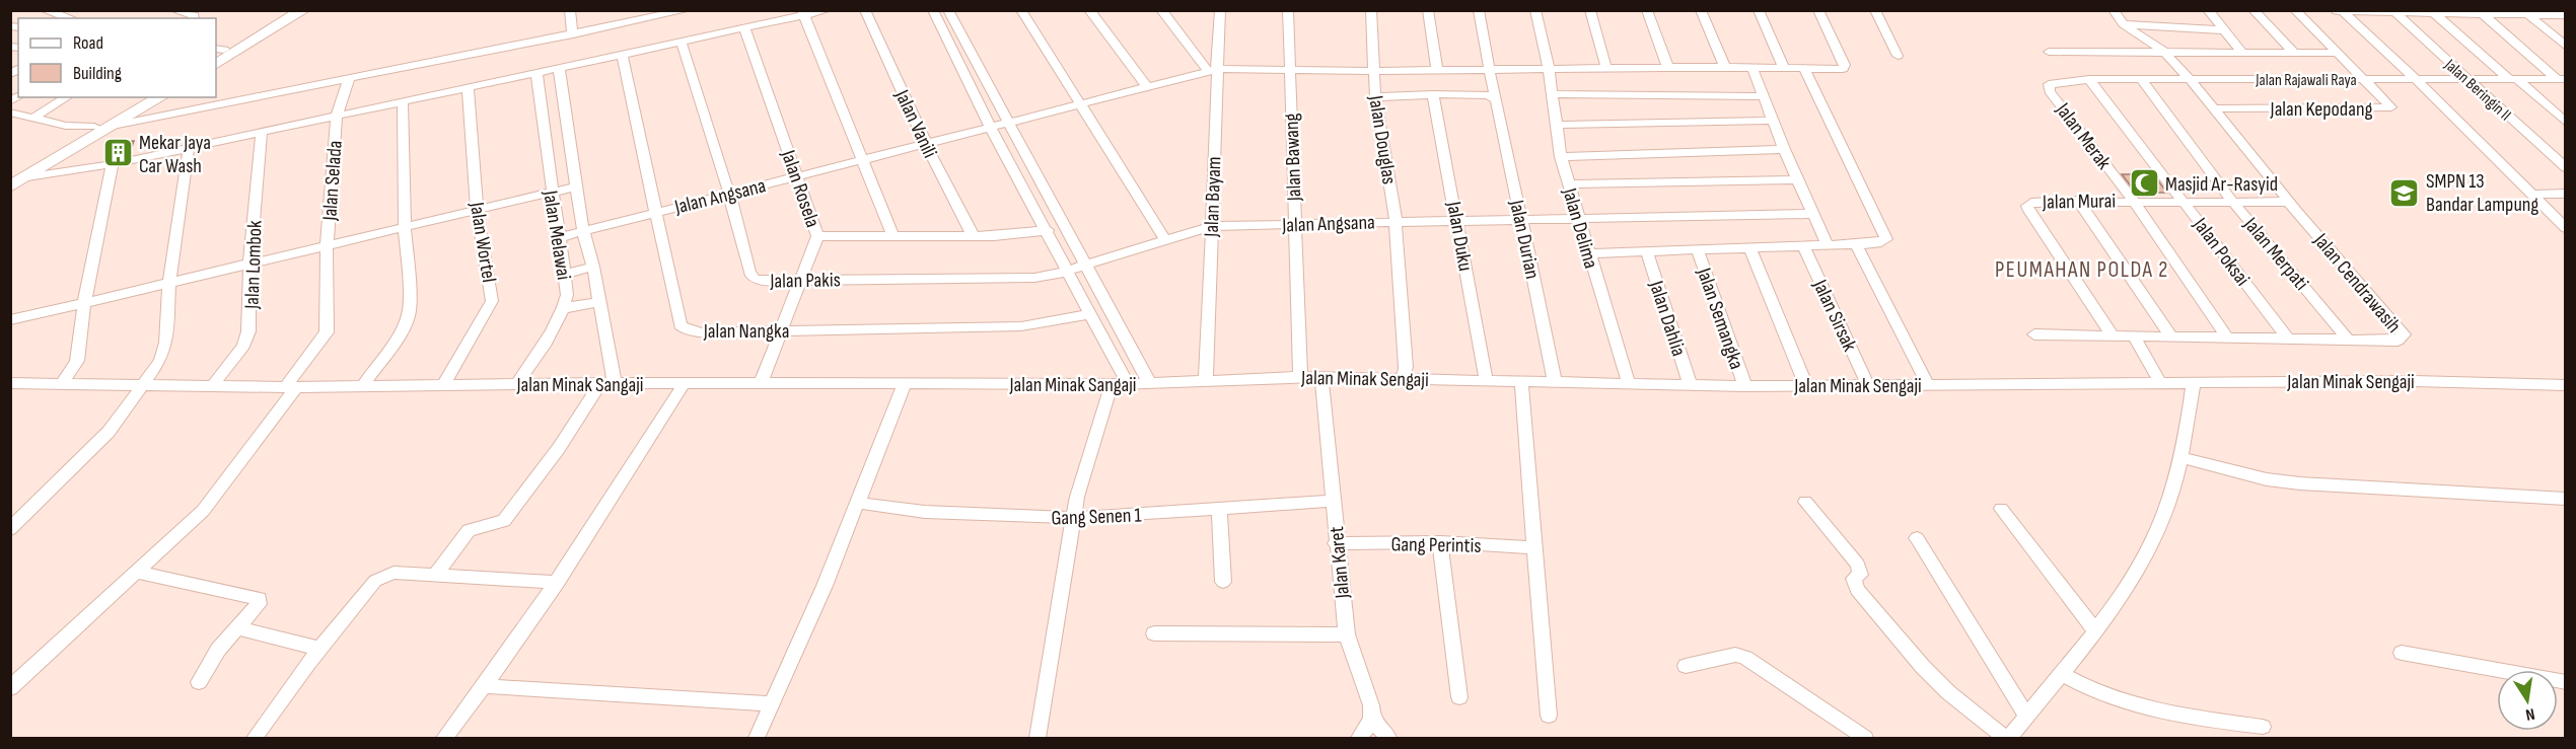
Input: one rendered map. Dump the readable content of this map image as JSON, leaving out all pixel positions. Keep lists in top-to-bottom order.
{
  "streets": {
    "street": [
      "Jalan Rajawali Raya",
      "Jalan Beringin II",
      "Jalan Kepodang",
      "Jalan Vanili",
      "Jalan Merak",
      "Jalan Douglas",
      "Jalan Bawang",
      "Jalan Selada",
      "Jalan Rosela",
      "Jalan Angsana",
      "Jalan Bayam",
      "Jalan Murai",
      "Jalan Delima",
      "Jalan Melawai",
      "Jalan Duku",
      "Jalan Durian",
      "Jalan Wortel",
      "Jalan Poksai",
      "Jalan Merpati",
      "Jalan Lombok",
      "Jalan Pakis",
      "Jalan Cendrawasih",
      "Jalan Sirsak",
      "Jalan Dahlia",
      "Jalan Semangka",
      "Jalan Nangka",
      "Jalan Minak Sengaji",
      "Jalan Minak Sangaji",
      "Gang Senen 1",
      "Gang Perintis",
      "Jalan Karet"
    ]
  },
  "crossings": [
    ["Jalan Rajawali Raya", "Jalan Beringin II"],
    ["Jalan Rajawali Raya", "Jalan Kepodang"],
    ["Jalan Rajawali Raya", "Jalan Merak"],
    ["Jalan Rajawali Raya", "Jalan Poksai"],
    ["Jalan Rajawali Raya", "Jalan Merpati"],
    ["Jalan Rajawali Raya", "Jalan Cendrawasih"],
    ["Jalan Kepodang", "Jalan Cendrawasih"],
    ["Jalan Vanili", "Jalan Rosela"],
    ["Jalan Vanili", "Jalan Angsana"],
    ["Jalan Merak", "Jalan Murai"],
    ["Jalan Merak", "Jalan Cendrawasih"],
    ["Jalan Douglas", "Jalan Angsana"],
    ["Jalan Douglas", "Jalan Minak Sengaji"],
    ["Jalan Bawang", "Jalan Angsana"],
    ["Jalan Bawang", "Jalan Minak Sengaji"],
    ["Jalan Selada", "Jalan Minak Sangaji"],
    ["Jalan Rosela", "Jalan Angsana"],
    ["Jalan Angsana", "Jalan Bayam"],
    ["Jalan Angsana", "Jalan Delima"],
    ["Jalan Angsana", "Jalan Melawai"],
    ["Jalan Angsana", "Jalan Duku"],
    ["Jalan Angsana", "Jalan Durian"],
    ["Jalan Angsana", "Jalan Pakis"],
    ["Jalan Angsana", "Jalan Nangka"],
    ["Jalan Bayam", "Jalan Minak Sengaji"],
    ["Jalan Murai", "Jalan Poksai"],
    ["Jalan Murai", "Jalan Merpati"],
    ["Jalan Murai", "Jalan Cendrawasih"],
    ["Jalan Delima", "Jalan Minak Sengaji"],
    ["Jalan Melawai", "Jalan Minak Sangaji"],
    ["Jalan Duku", "Jalan Minak Sengaji"],
    ["Jalan Durian", "Jalan Minak Sengaji"],
    ["Jalan Wortel", "Jalan Minak Sangaji"],
    ["Jalan Poksai", "Jalan Cendrawasih"],
    ["Jalan Merpati", "Jalan Cendrawasih"],
    ["Jalan Lombok", "Jalan Minak Sangaji"],
    ["Jalan Sirsak", "Jalan Minak Sengaji"],
    ["Jalan Dahlia", "Jalan Minak Sengaji"],
    ["Jalan Semangka", "Jalan Minak Sengaji"],
    ["Jalan Minak Sengaji", "Jalan Minak Sangaji"],
    ["Jalan Minak Sengaji", "Jalan Karet"],
    ["Gang Senen 1", "Jalan Karet"],
    ["Gang Perintis", "Jalan Karet"]
  ],
  "districts": ["PEUMAHAN POLDA 2"],
  "places": {
    "building": ["Mekar Jaya Car Wash"],
    "mosque": ["Masjid Ar-Rasyid"],
    "school or university": ["SMPN 13 Bandar Lampung"]
  },
  "legend": ["Road", "Building"],
  "north": "bottom"
}
